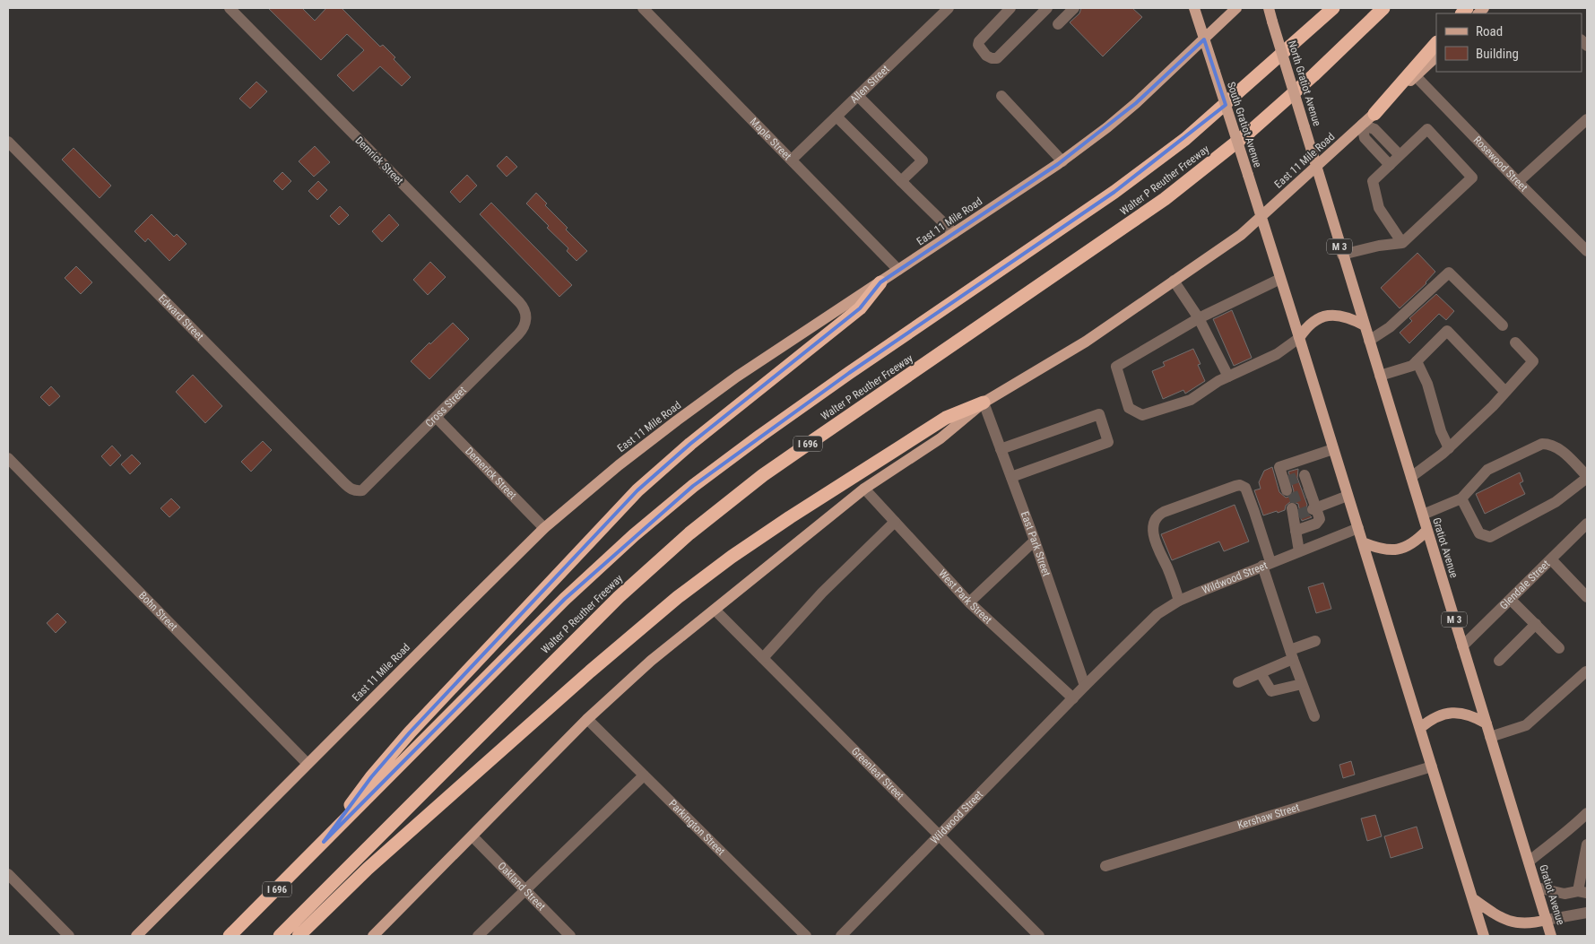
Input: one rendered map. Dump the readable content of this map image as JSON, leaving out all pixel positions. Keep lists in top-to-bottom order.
{
  "streets": {
    "highway": ["Walter P Reuther Freeway", "I 696"],
    "main road": [
      "North Gratiot Avenue",
      "South Gratiot Avenue",
      "East 11 Mile Road",
      "M 3",
      "Gratiot Avenue"
    ],
    "street": [
      "Allen Street",
      "Maple Street",
      "Demrick Street",
      "Rosewood Street",
      "Edward Street",
      "Cross Street",
      "Demerick Street",
      "East Park Street",
      "Wildwood Street",
      "Glendale Street",
      "West Park Street",
      "Bohn Street",
      "Greenleaf Street",
      "Kershaw Street",
      "Parkington Street",
      "Oakland Street"
    ]
  },
  "crossings": [
    ["North Gratiot Avenue", "East 11 Mile Road"],
    ["North Gratiot Avenue", "Gratiot Avenue"],
    ["Allen Street", "Maple Street"],
    ["South Gratiot Avenue", "East 11 Mile Road"],
    ["Maple Street", "East 11 Mile Road"],
    ["Demrick Street", "Cross Street"],
    ["East 11 Mile Road", "Rosewood Street"],
    ["East 11 Mile Road", "Demerick Street"],
    ["East 11 Mile Road", "East Park Street"],
    ["East 11 Mile Road", "Gratiot Avenue"],
    ["East 11 Mile Road", "West Park Street"],
    ["East 11 Mile Road", "Bohn Street"],
    ["East 11 Mile Road", "Greenleaf Street"],
    ["East 11 Mile Road", "Parkington Street"],
    ["East 11 Mile Road", "Oakland Street"],
    ["Edward Street", "Cross Street"],
    ["Cross Street", "Demerick Street"],
    ["East Park Street", "Wildwood Street"],
    ["Gratiot Avenue", "Glendale Street"],
    ["Wildwood Street", "West Park Street"],
    ["Wildwood Street", "Greenleaf Street"]
  ],
  "legend": ["Road", "Building"]
}
